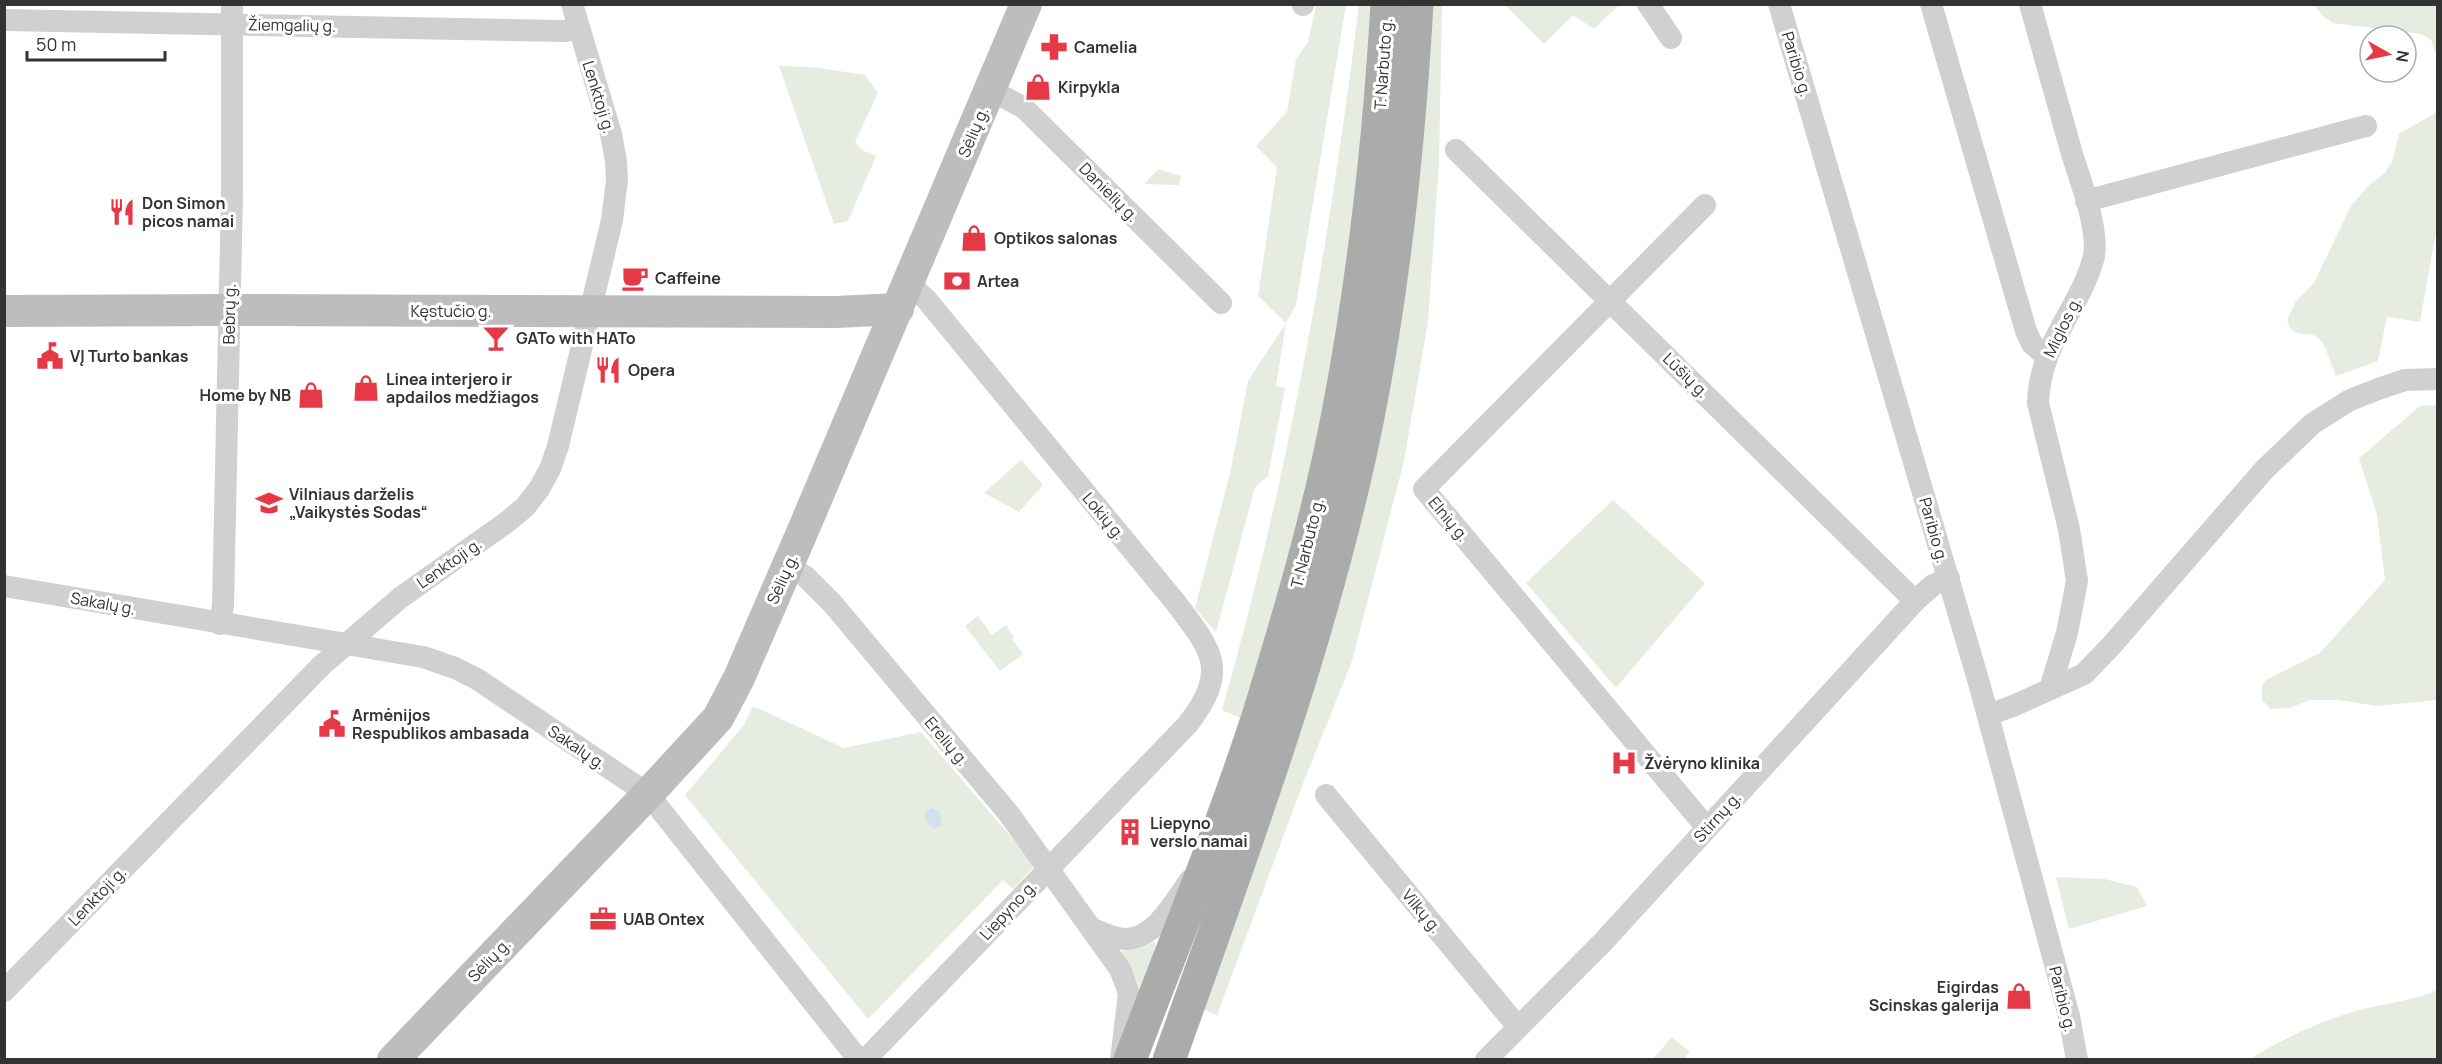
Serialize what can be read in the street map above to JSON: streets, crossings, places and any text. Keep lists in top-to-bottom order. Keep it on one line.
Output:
{"streets":{"main road":["T. Narbuto g.","Sėlių g.","Kęstučio g."],"street":["Žiemgalių g.","Paribio g.","Lenktoji g.","Danielių g.","Bebrų g.","Miglos g.","Lūšių g.","Lokių g.","Elnių g.","Sakalų g.","Erelių g.","Stirnų g.","Liepyno g.","Vilkų g."]},"crossings":[["Žiemgalių g.","Lenktoji g."],["Žiemgalių g.","Bebrų g."],["Paribio g.","Stirnų g."],["Lenktoji g.","Kęstučio g."],["Lenktoji g.","Sakalų g."],["Sėlių g.","Danielių g."],["Sėlių g.","Kęstučio g."],["Sėlių g.","Lokių g."],["Sėlių g.","Sakalų g."],["Sėlių g.","Erelių g."],["Kęstučio g.","Bebrų g."],["Kęstučio g.","Lokių g."],["Bebrų g.","Sakalų g."],["Lūšių g.","Elnių g."],["Lūšių g.","Stirnų g."],["Lokių g.","Liepyno g."],["Elnių g.","Stirnų g."],["Erelių g.","Liepyno g."],["Stirnų g.","Vilkų g."]],"places":{"pharmacy":["Camelia"],"shop":["Kirpykla","Optikos salonas","Linea interjero ir apdailos medžiagos","Home by NB","Eigirdas Scinskas galerija"],"restaurant":["Don Simon picos namai","Opera"],"cafe":["Caffeine"],"bank":["Artea"],"bar":["GATo with HATo"],"public building":["VĮ Turto bankas","Armėnijos Respublikos ambasada"],"school or university":["Vilniaus darželis „Vaikystės Sodas“"],"hospital":["Žvėryno klinika"],"building":["Liepyno verslo namai"],"office":["UAB Ontex"]},"scale_bar":"50 m","north":"right"}
